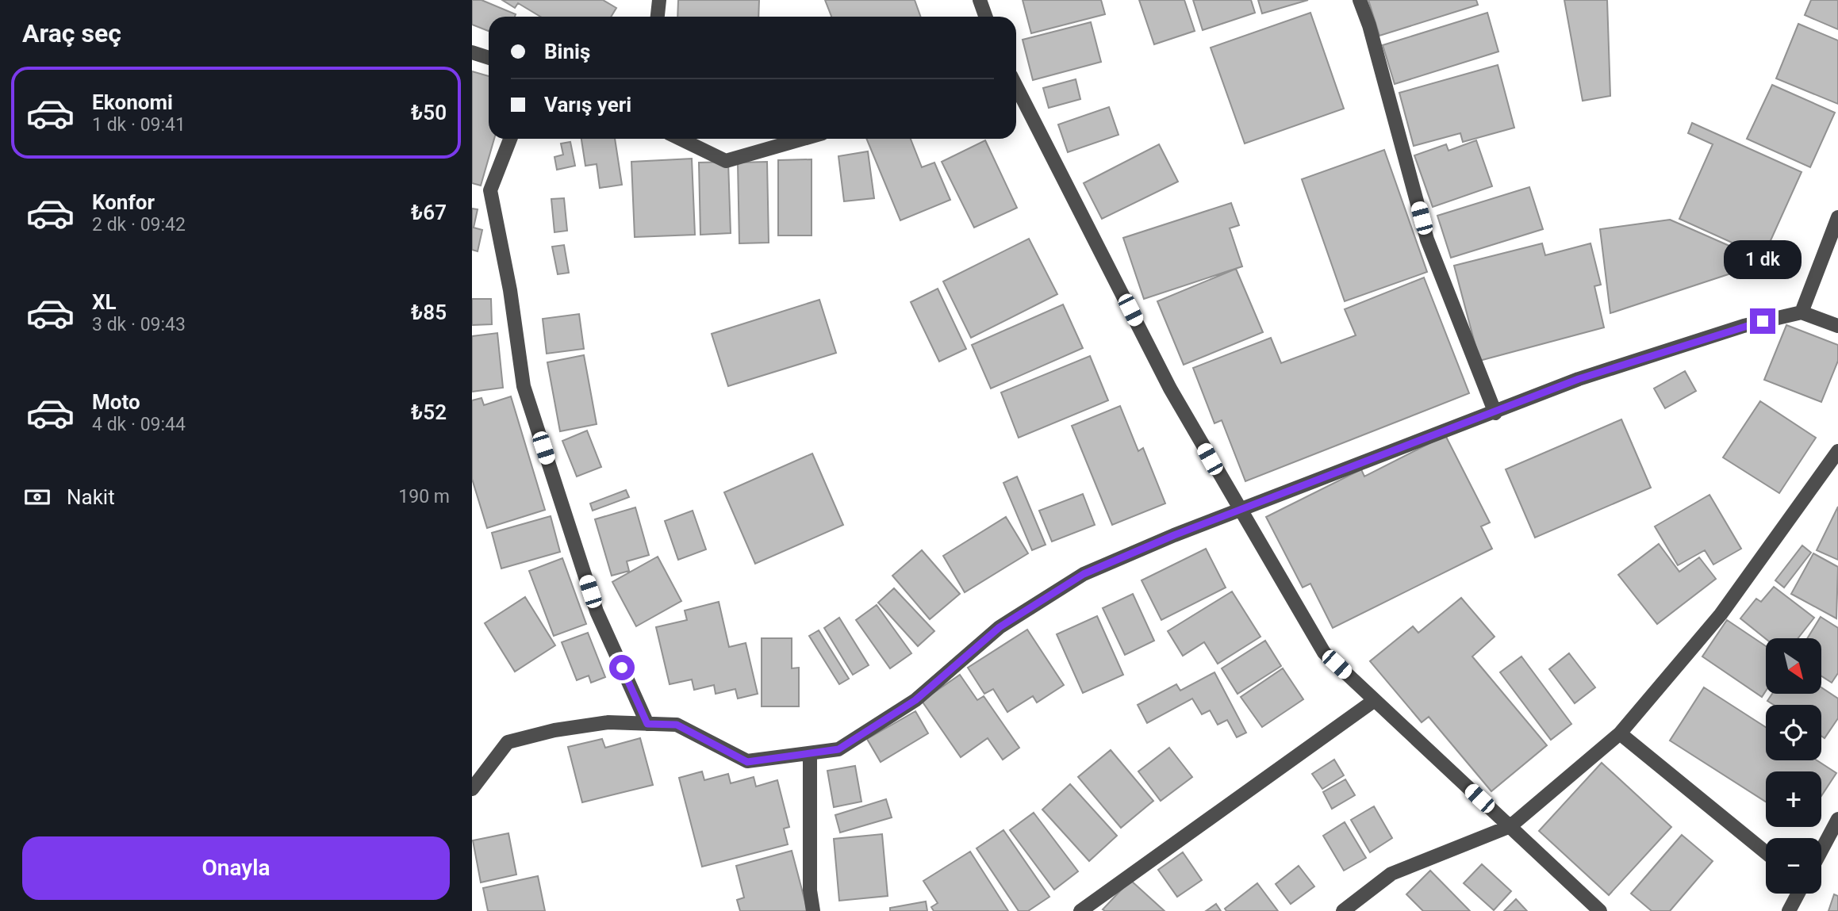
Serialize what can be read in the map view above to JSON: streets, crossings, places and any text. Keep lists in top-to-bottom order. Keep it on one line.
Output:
{"north":"bottom right","page":{"heading":"Araç seç","banner":["Biniş","Varış yeri"],"list":[{"name":"Ekonomi","note":"1 dk · 09:41","value":"₺50"},{"name":"Konfor","note":"2 dk · 09:42","value":"₺67"},{"name":"XL","note":"3 dk · 09:43","value":"₺85"},{"name":"Moto","note":"4 dk · 09:44","value":"₺52"}],"bubble":"1 dk","pay":["Nakit","190 m"],"map_buttons":["+","−"],"buttons":"Onayla"}}
